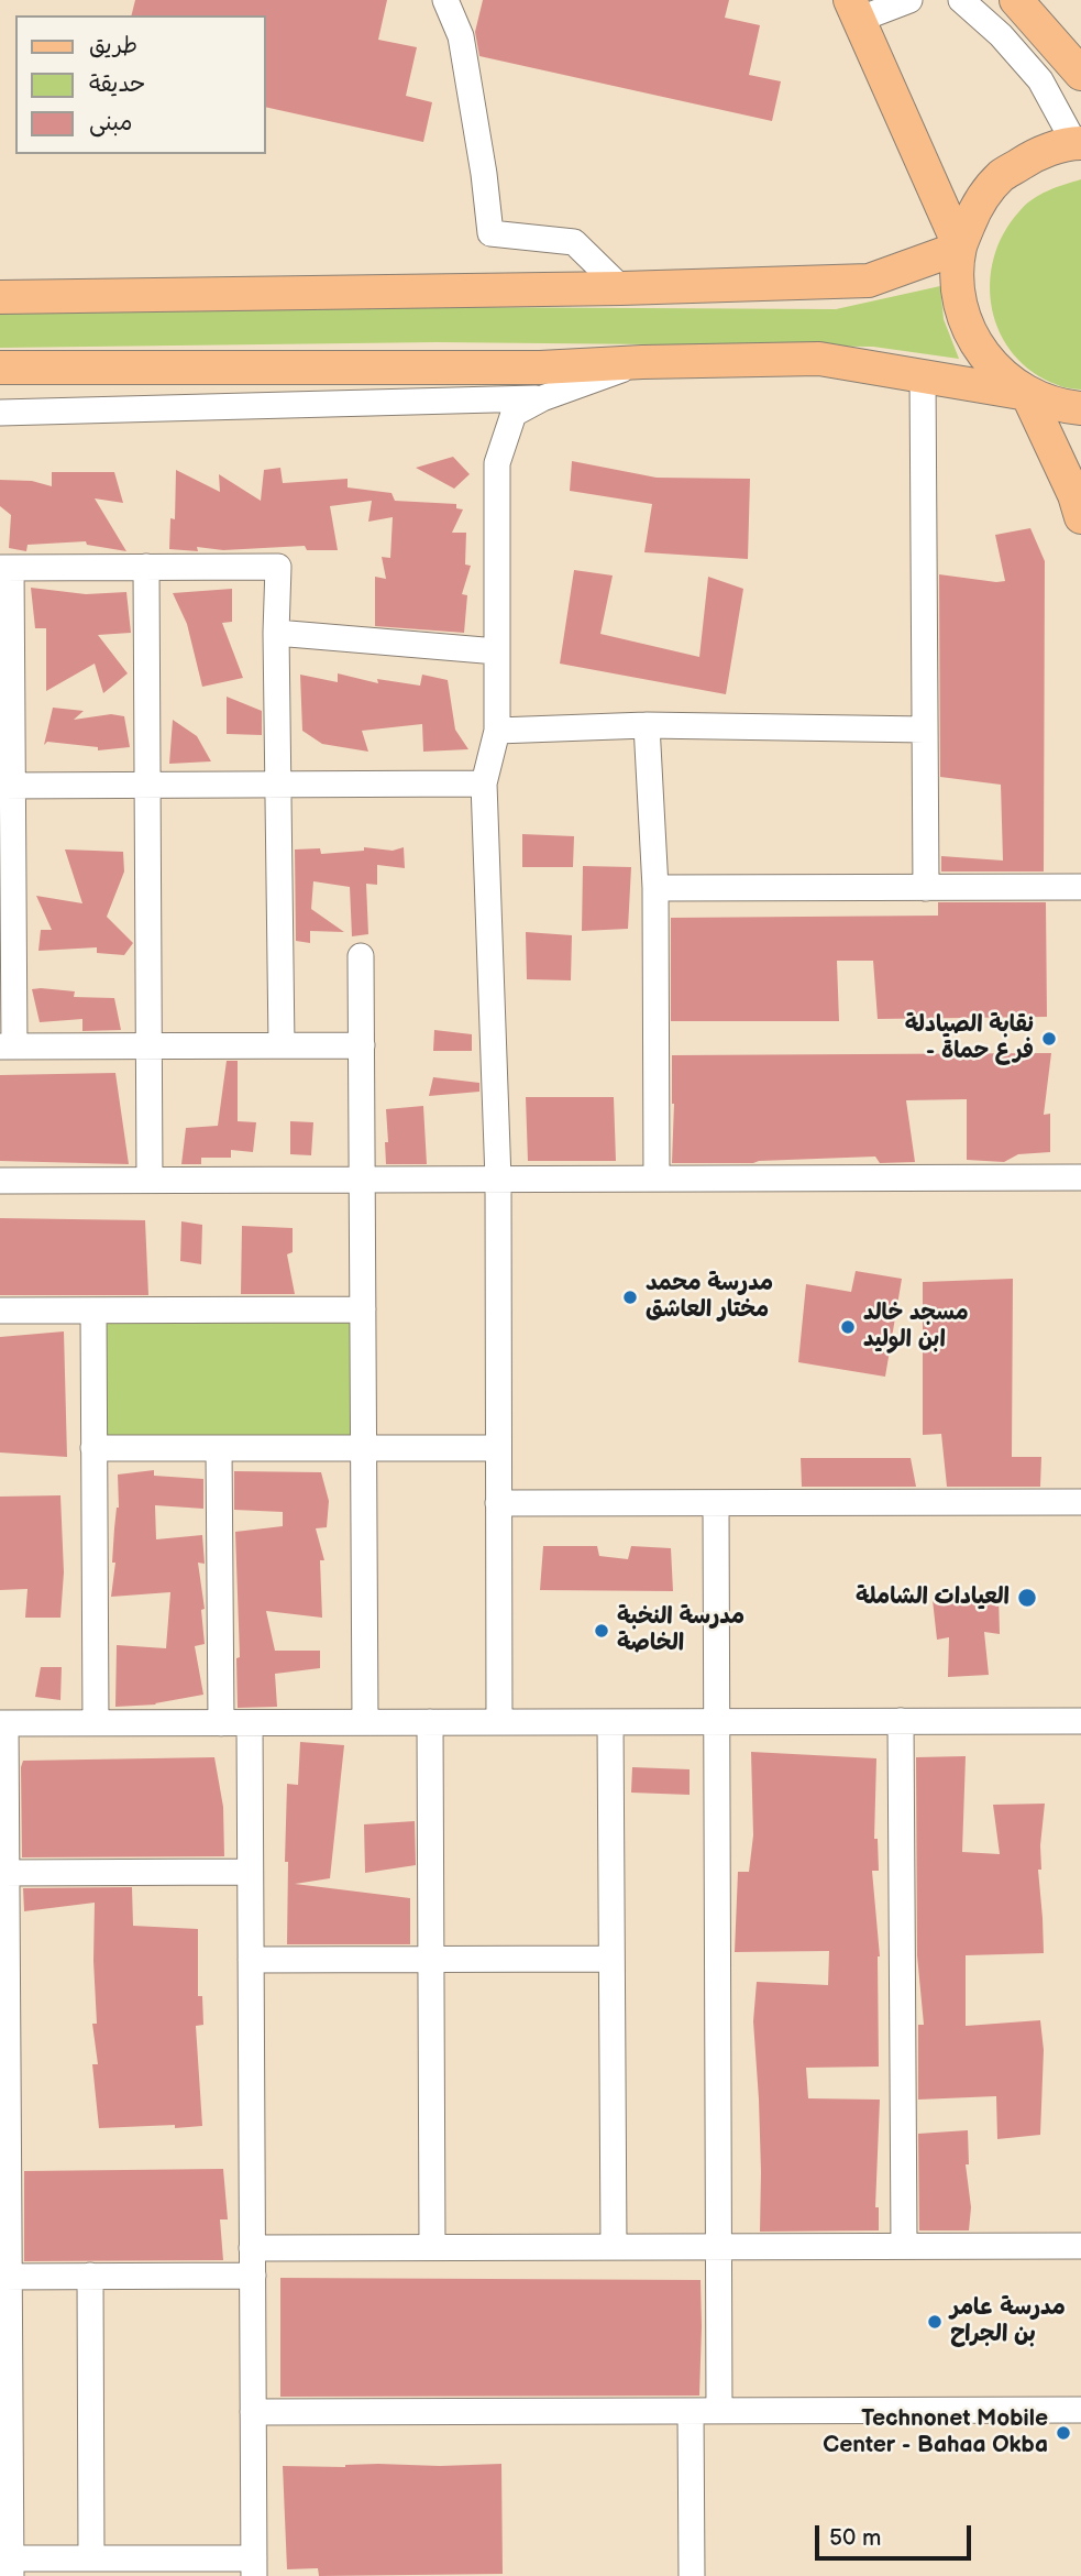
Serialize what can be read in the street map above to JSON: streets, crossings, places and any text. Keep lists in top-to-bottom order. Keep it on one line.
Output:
{"places":["نقابة الصيادلة - فرع حماة","مدرسة محمد مختار العاشق","مسجد خالد ابن الوليد","العيادات الشاملة","مدرسة النخبة الخاصة","مدرسة عامر بن الجراح","Technonet Mobile Center - Bahaa Okba"],"legend":["طريق","حديقة","مبنى"],"scale_bar":"50 m"}
